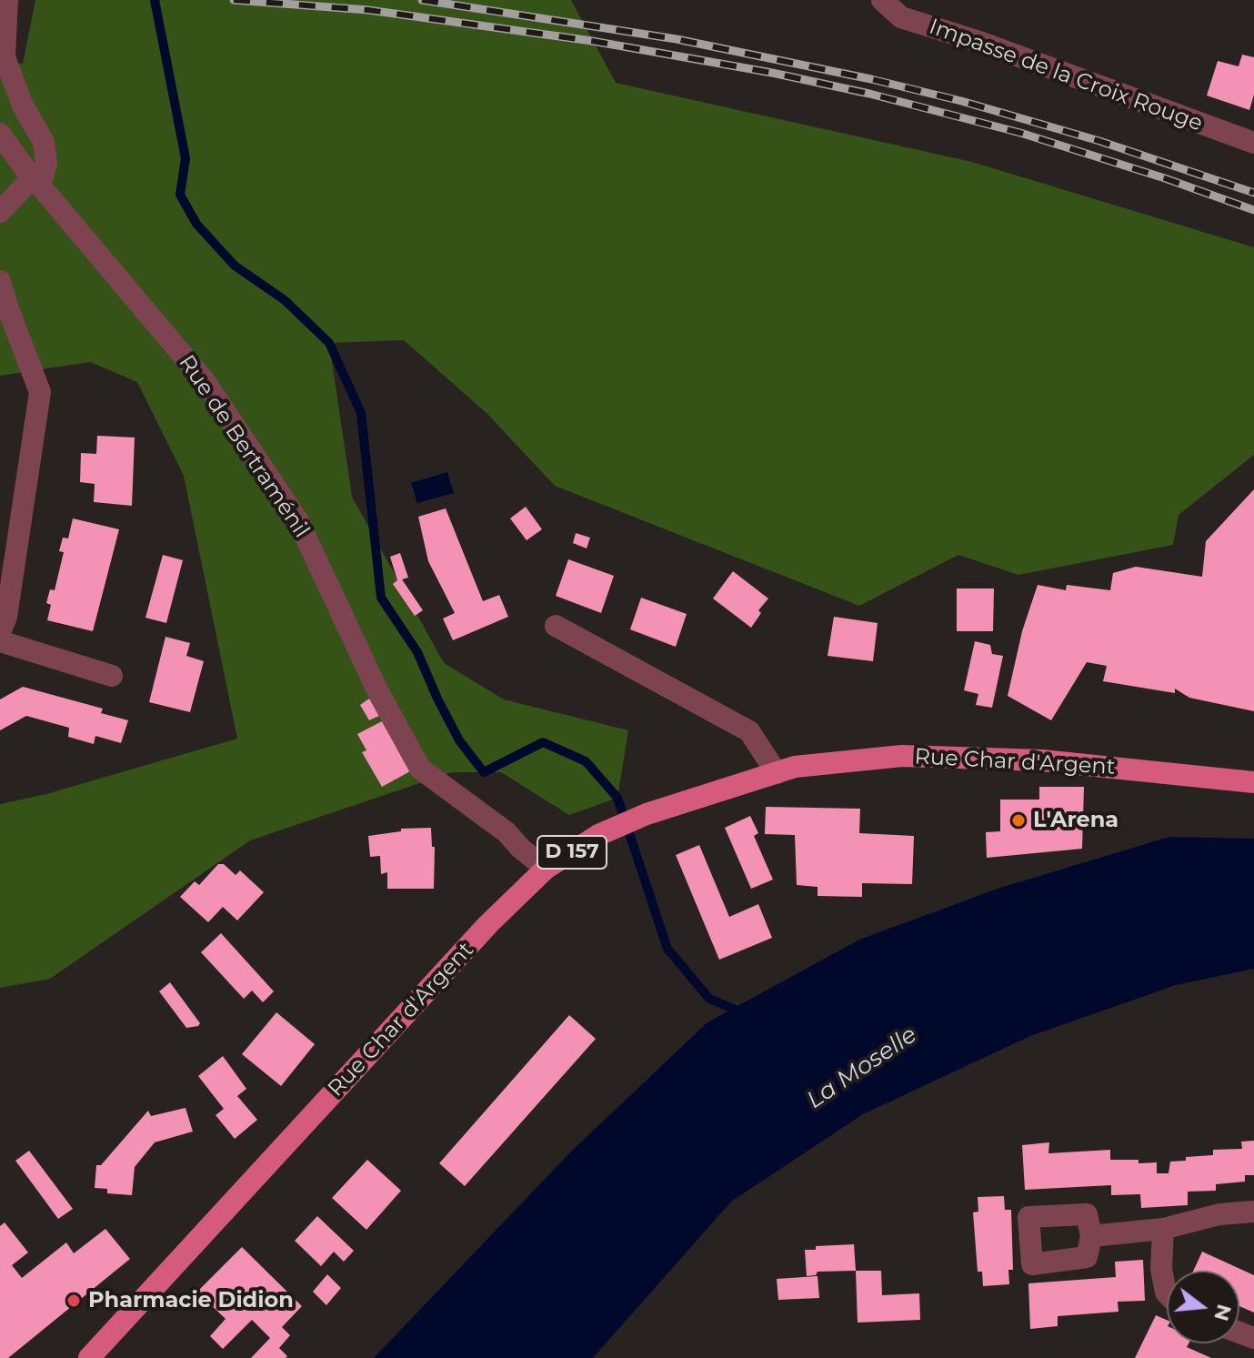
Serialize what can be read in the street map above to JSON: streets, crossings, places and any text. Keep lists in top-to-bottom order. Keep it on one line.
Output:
{"streets":{"main road":["Rue Char d'Argent","D 157"],"street":["Impasse de la Croix Rouge","Rue de Bertraménil"]},"crossings":[["Rue de Bertraménil","Rue Char d'Argent"]],"water":["La Moselle"],"places":["L'Arena","Pharmacie Didion"],"north":"right"}
